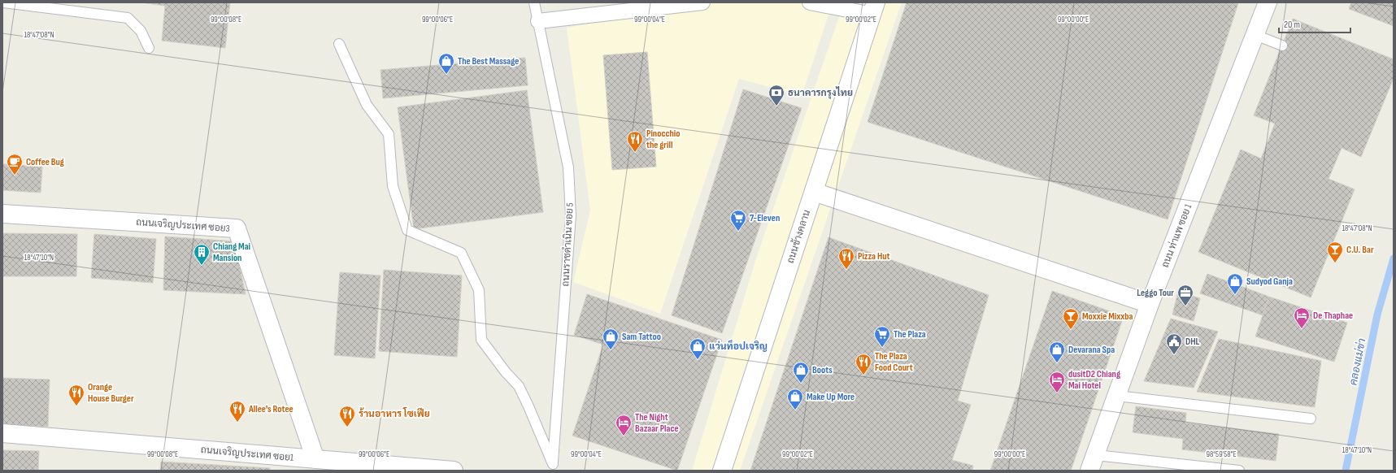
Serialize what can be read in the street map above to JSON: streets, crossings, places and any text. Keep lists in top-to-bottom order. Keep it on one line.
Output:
{"streets":{"street":["ถนนเจริญประเทศ ซอย3","ถนน ท่าแพ ซอย 1","ถนนช้างคลาน","ถนนเจริญประเทศ ซอย1"],"lane":["ถนนราชดำเนิน ซอย 5"]},"crossings":[["ถนนเจริญประเทศ ซอย3","ถนนเจริญประเทศ ซอย1"]],"water":["คลองแม่ข่า"],"places":{"shop":["The Best Massage","Sudyod Ganja","Sam Tattoo","แว่นท็อปเจริญ","Devarana Spa","Boots","Make Up More"],"bank":["ธนาคารกรุงไทย"],"restaurant":["Pinocchio the grill","Pizza Hut","The Plaza Food Court","Orange House Burger","Allee's Rotee","ร้านอาหาร โซเฟีย"],"cafe":["Coffee Bug"],"supermarket":["7-Eleven","The Plaza"],"bar":["C.U. Bar","Moxxie Mixxba"],"building":["Chiang Mai Mansion"],"office":["Leggo Tour"],"hotel":["De Thaphae","dusitD2 Chiang Mai Hotel","The Night Bazaar Place"],"public building":["DHL"]},"scale_bar":"20 m","coordinates":["99°00'08\"E","99°00'06\"E","99°00'04\"E","99°00'02\"E","99°00'00\"E","18°47'08\"N","18°47'10\"N","98°59'58\"E"]}
